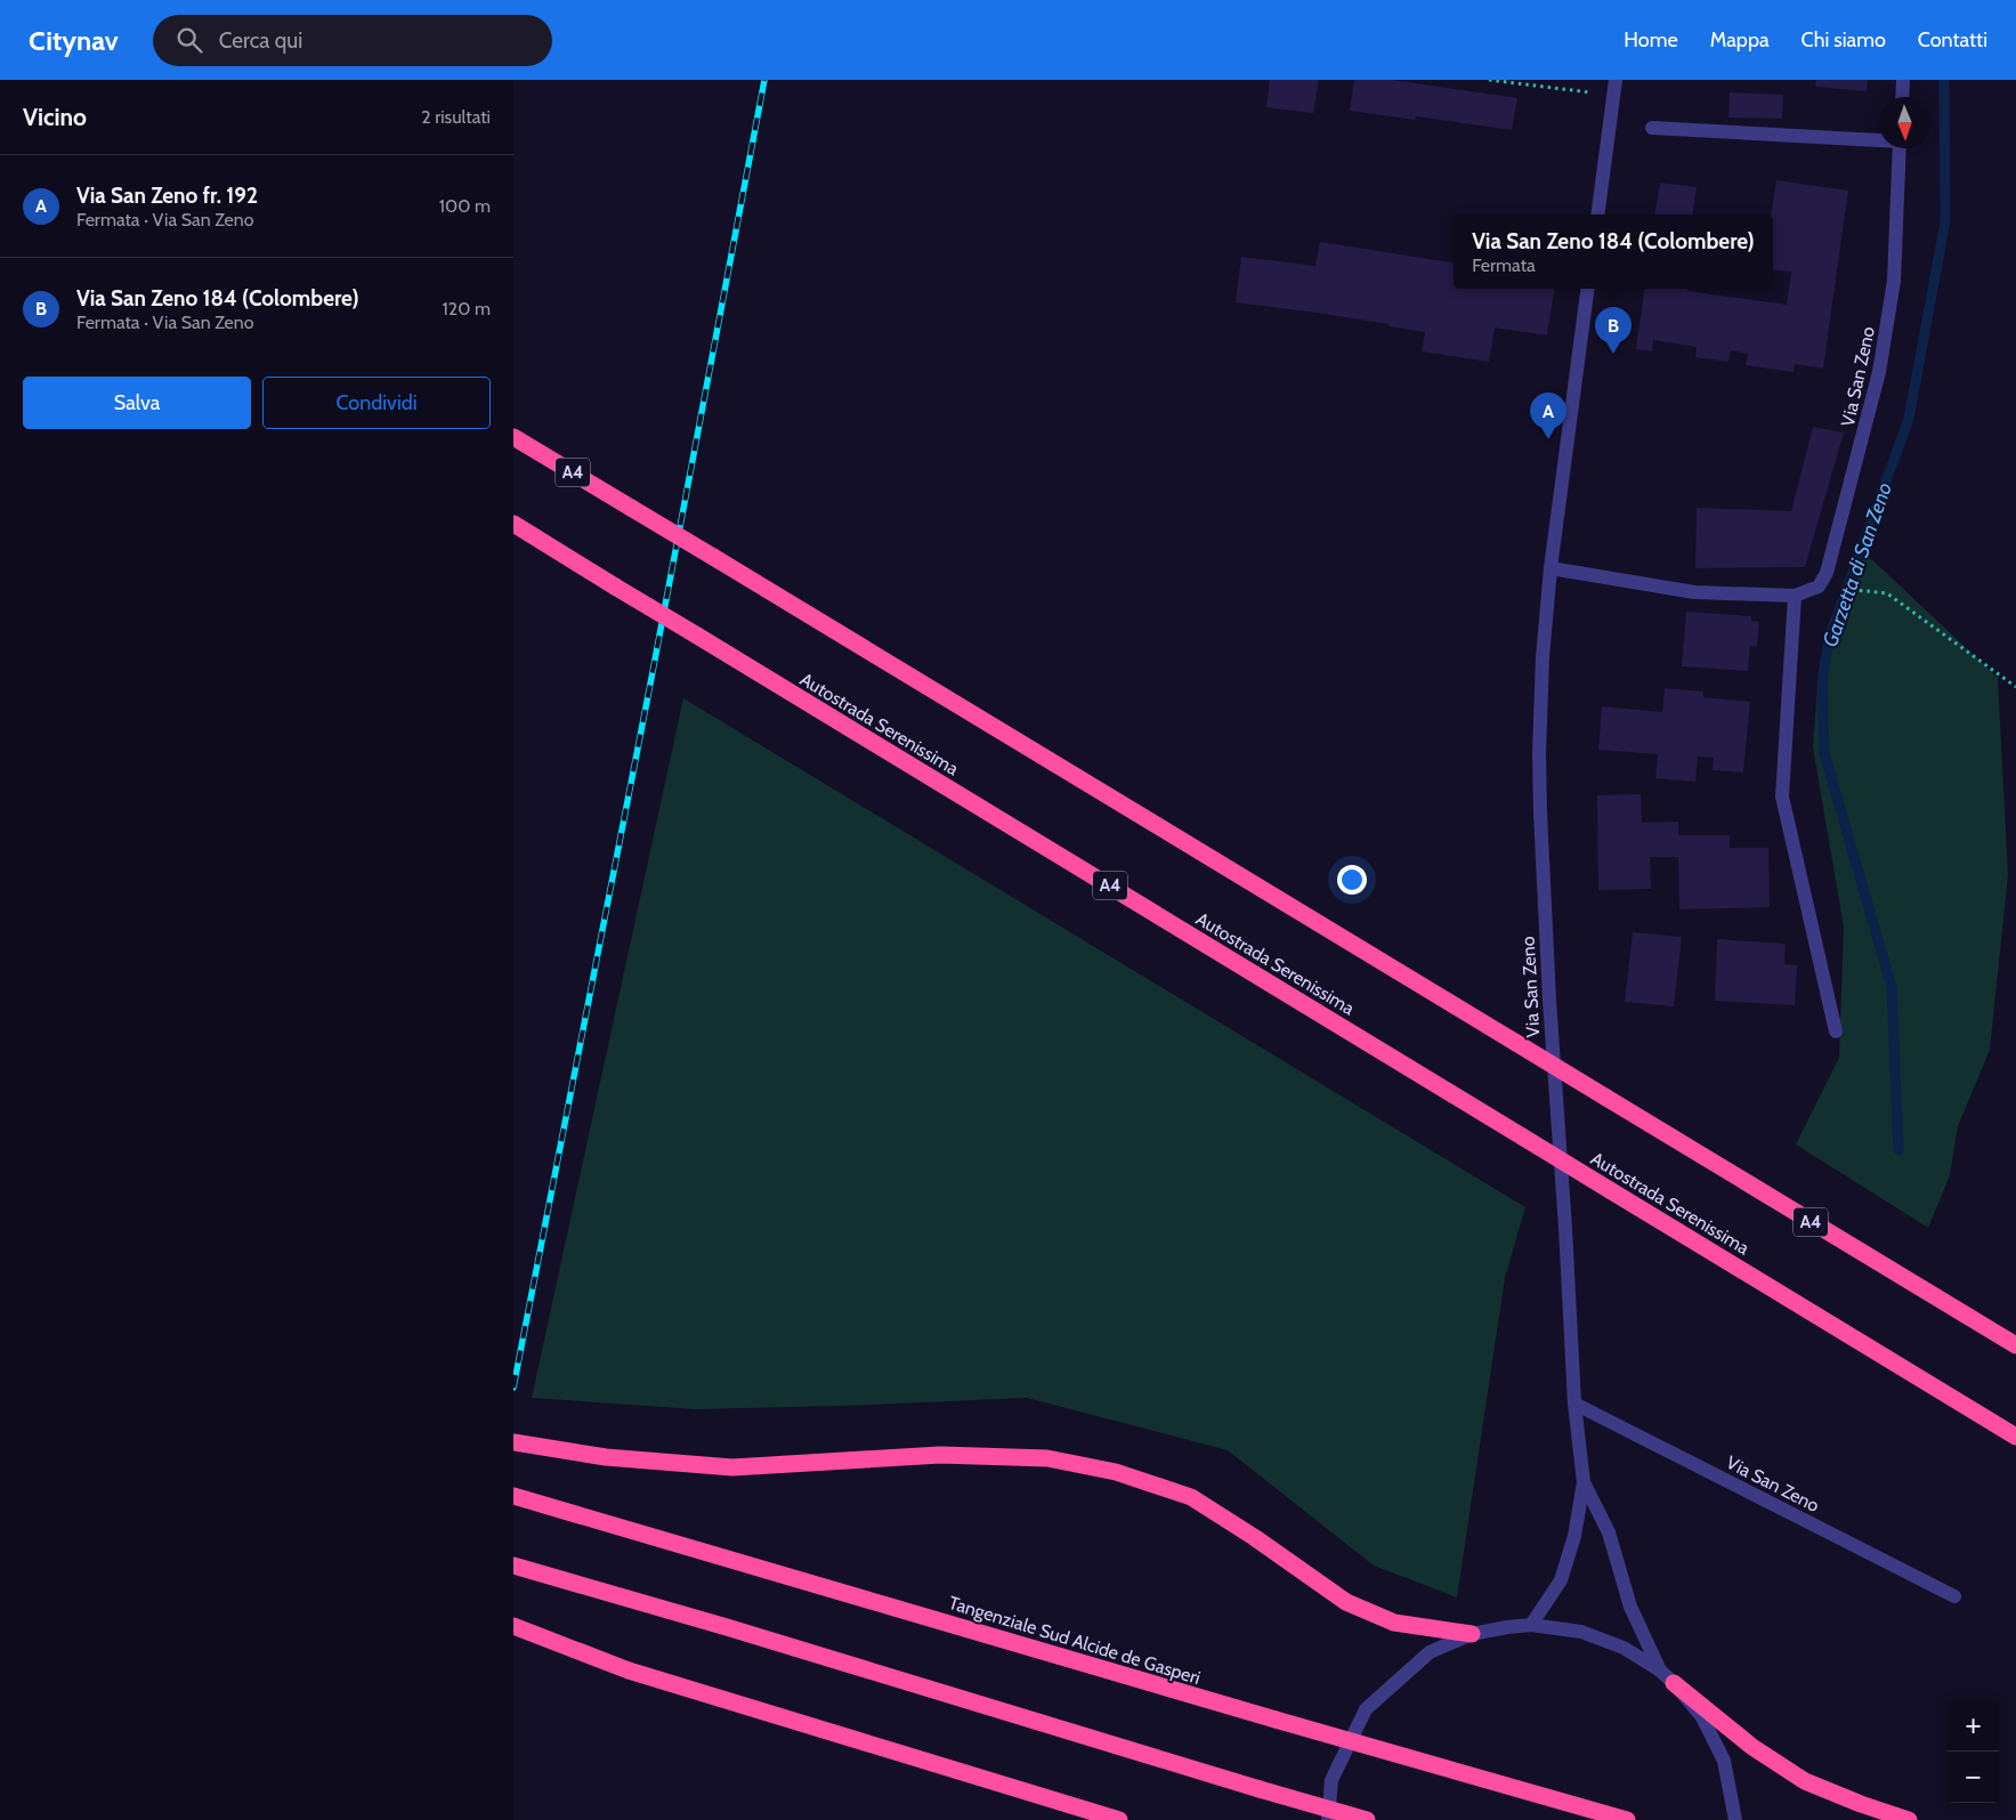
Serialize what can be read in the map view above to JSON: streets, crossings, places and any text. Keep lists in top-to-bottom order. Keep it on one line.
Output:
{"streets":{"highway":["A4","Autostrada Serenissima","Tangenziale Sud Alcide de Gasperi"],"street":["Via San Zeno"]},"water":["Garzetta di San Zeno"],"north":"bottom","page":{"header":"Citynav","search":"Cerca qui","nav":["Home","Mappa","Chi siamo","Contatti"],"heading":["Vicino","2 risultati"],"list":[{"mark":"A","name":"Via San Zeno fr. 192","note":"Fermata · Via San Zeno","value":"100 m"},{"mark":"B","name":"Via San Zeno 184 (Colombere)","note":"Fermata · Via San Zeno","value":"120 m"}],"popup":["Via San Zeno 184 (Colombere)","Fermata"],"pins":["B","A"],"buttons":["Salva","Condividi"],"map_buttons":["+","−"]}}
